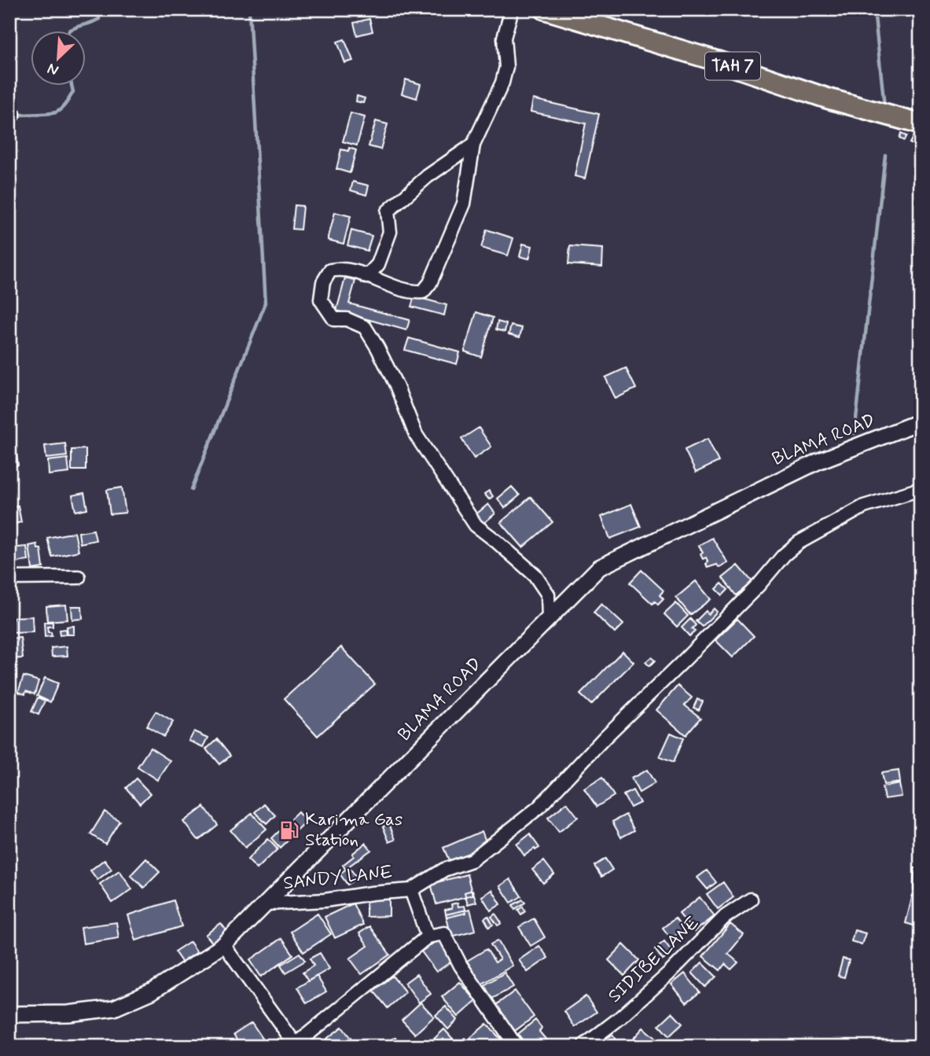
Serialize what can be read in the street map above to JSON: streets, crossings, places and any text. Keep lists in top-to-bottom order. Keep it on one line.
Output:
{"streets":{"highway":["TAH 7"],"street":["BLAMA ROAD","SANDY LANE","SIDIBE LANE"]},"crossings":[["BLAMA ROAD","SANDY LANE"]],"places":{"fuel station":["Karima Gas Station"]},"north":"bottom left"}
